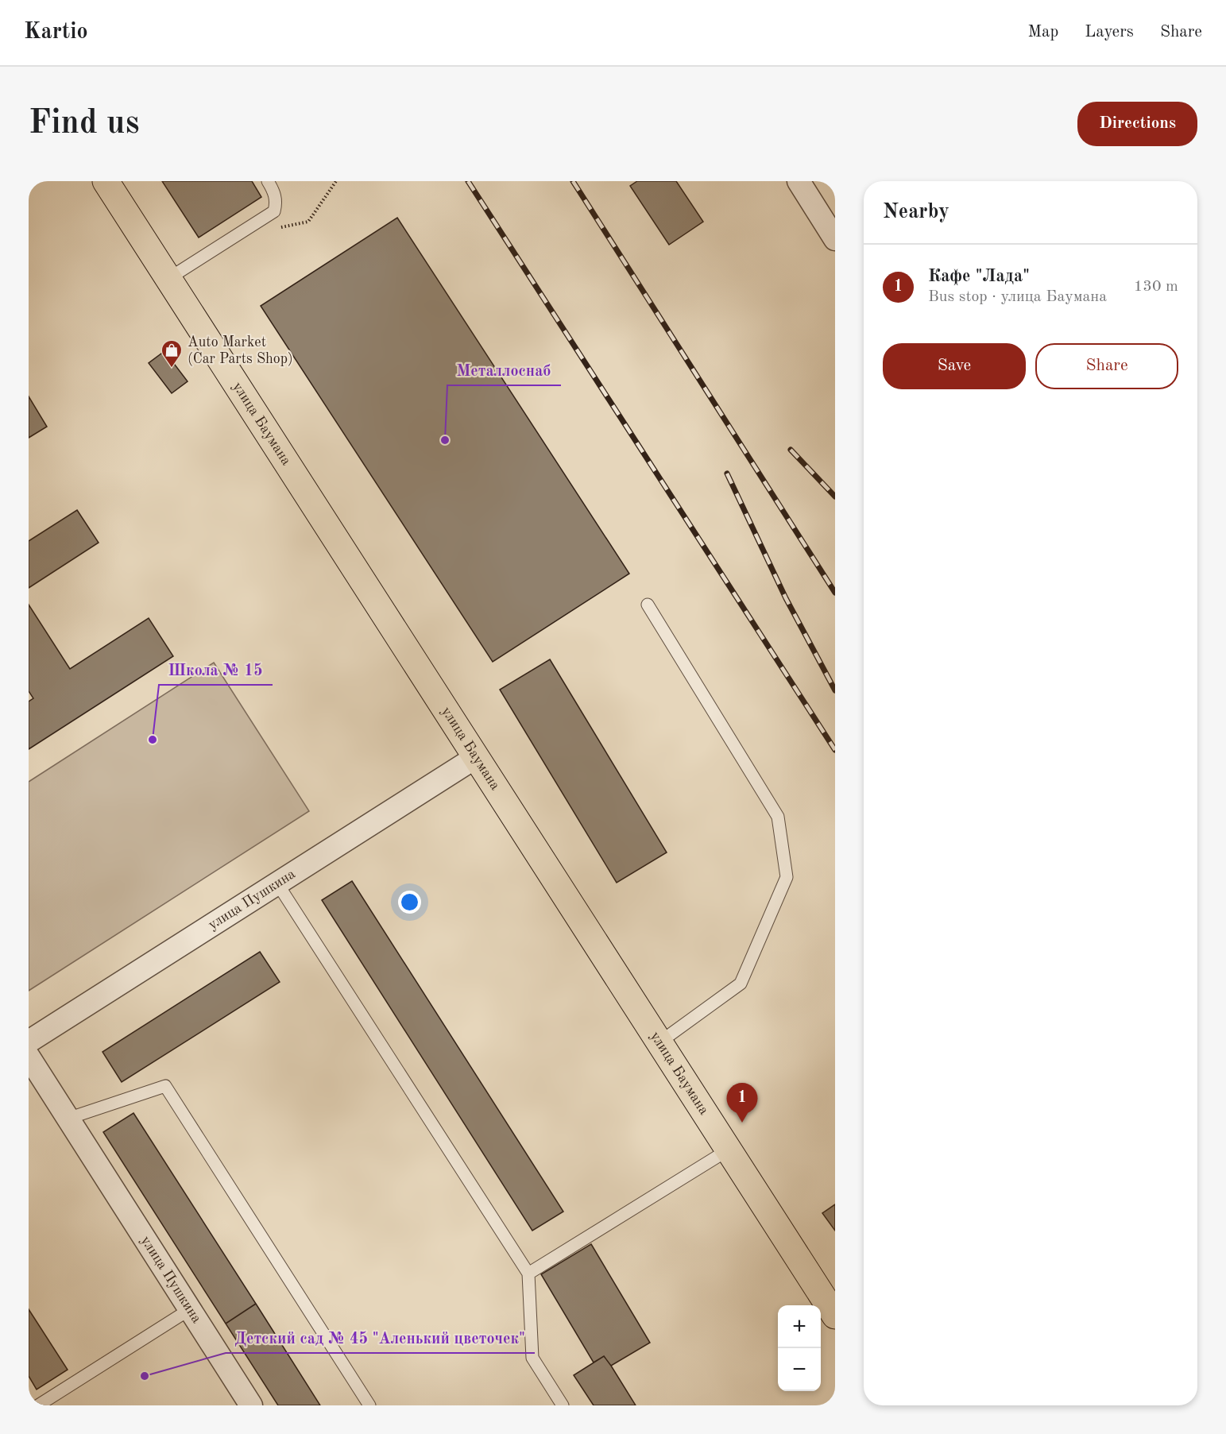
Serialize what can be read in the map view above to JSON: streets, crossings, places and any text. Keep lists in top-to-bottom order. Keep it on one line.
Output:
{"streets":{"main road":["улица Баумана"],"street":["улица Пушкина"]},"crossings":[["улица Баумана","улица Пушкина"]],"places":{"shop":["Auto Market (Car Parts Shop)"],"other":["Металлоснаб","Школа № 15","Детский сад № 45 \"Аленький цветочек\""]},"page":{"header":"Kartio","nav":["Map","Layers","Share"],"buttons":["Directions",["Save","Share"]],"title":"Find us","heading":"Nearby","list":[{"mark":"1","name":"Кафе \"Лада\"","note":"Bus stop · улица Баумана","value":"130 m"}],"pins":"1","map_buttons":["+","−"]}}
